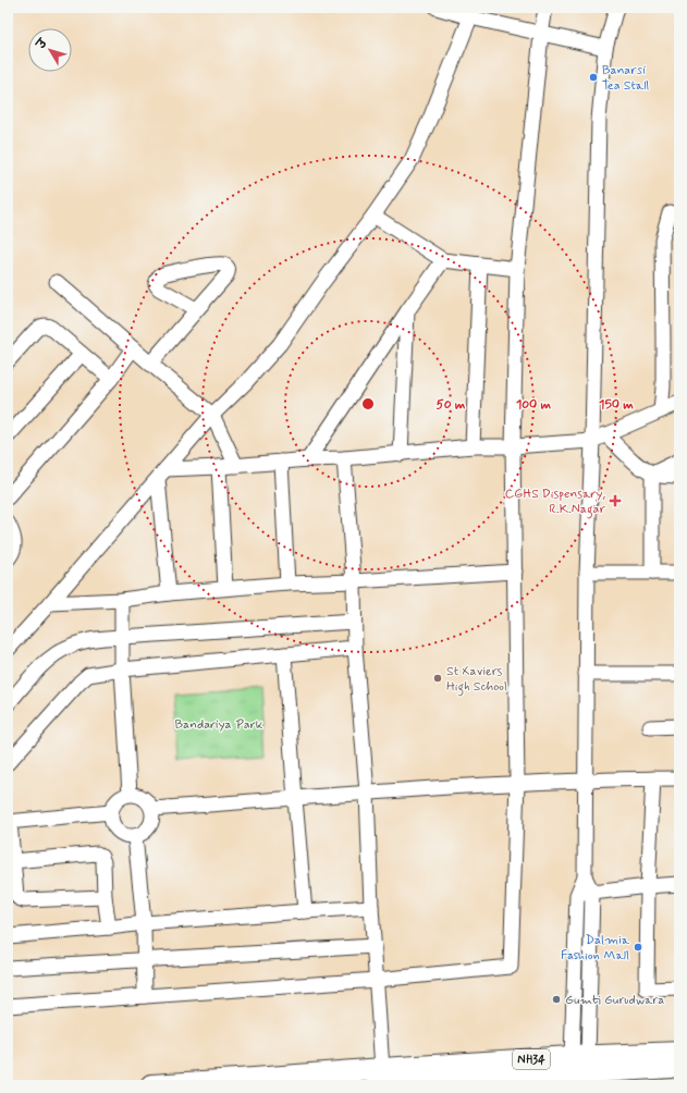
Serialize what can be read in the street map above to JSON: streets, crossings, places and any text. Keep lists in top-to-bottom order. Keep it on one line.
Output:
{"streets":{"highway":["NH34"]},"parks":["Bandariya Park"],"places":{"other":["Banarsi Tea Stall","St Xaviers High School","Dalmia Fashion Mall","Gumti Gurudwara"],"health":["CGHS Dispensary, R.K.Nagar"]},"north":"top left","rings":["50 m","100 m","150 m"]}
